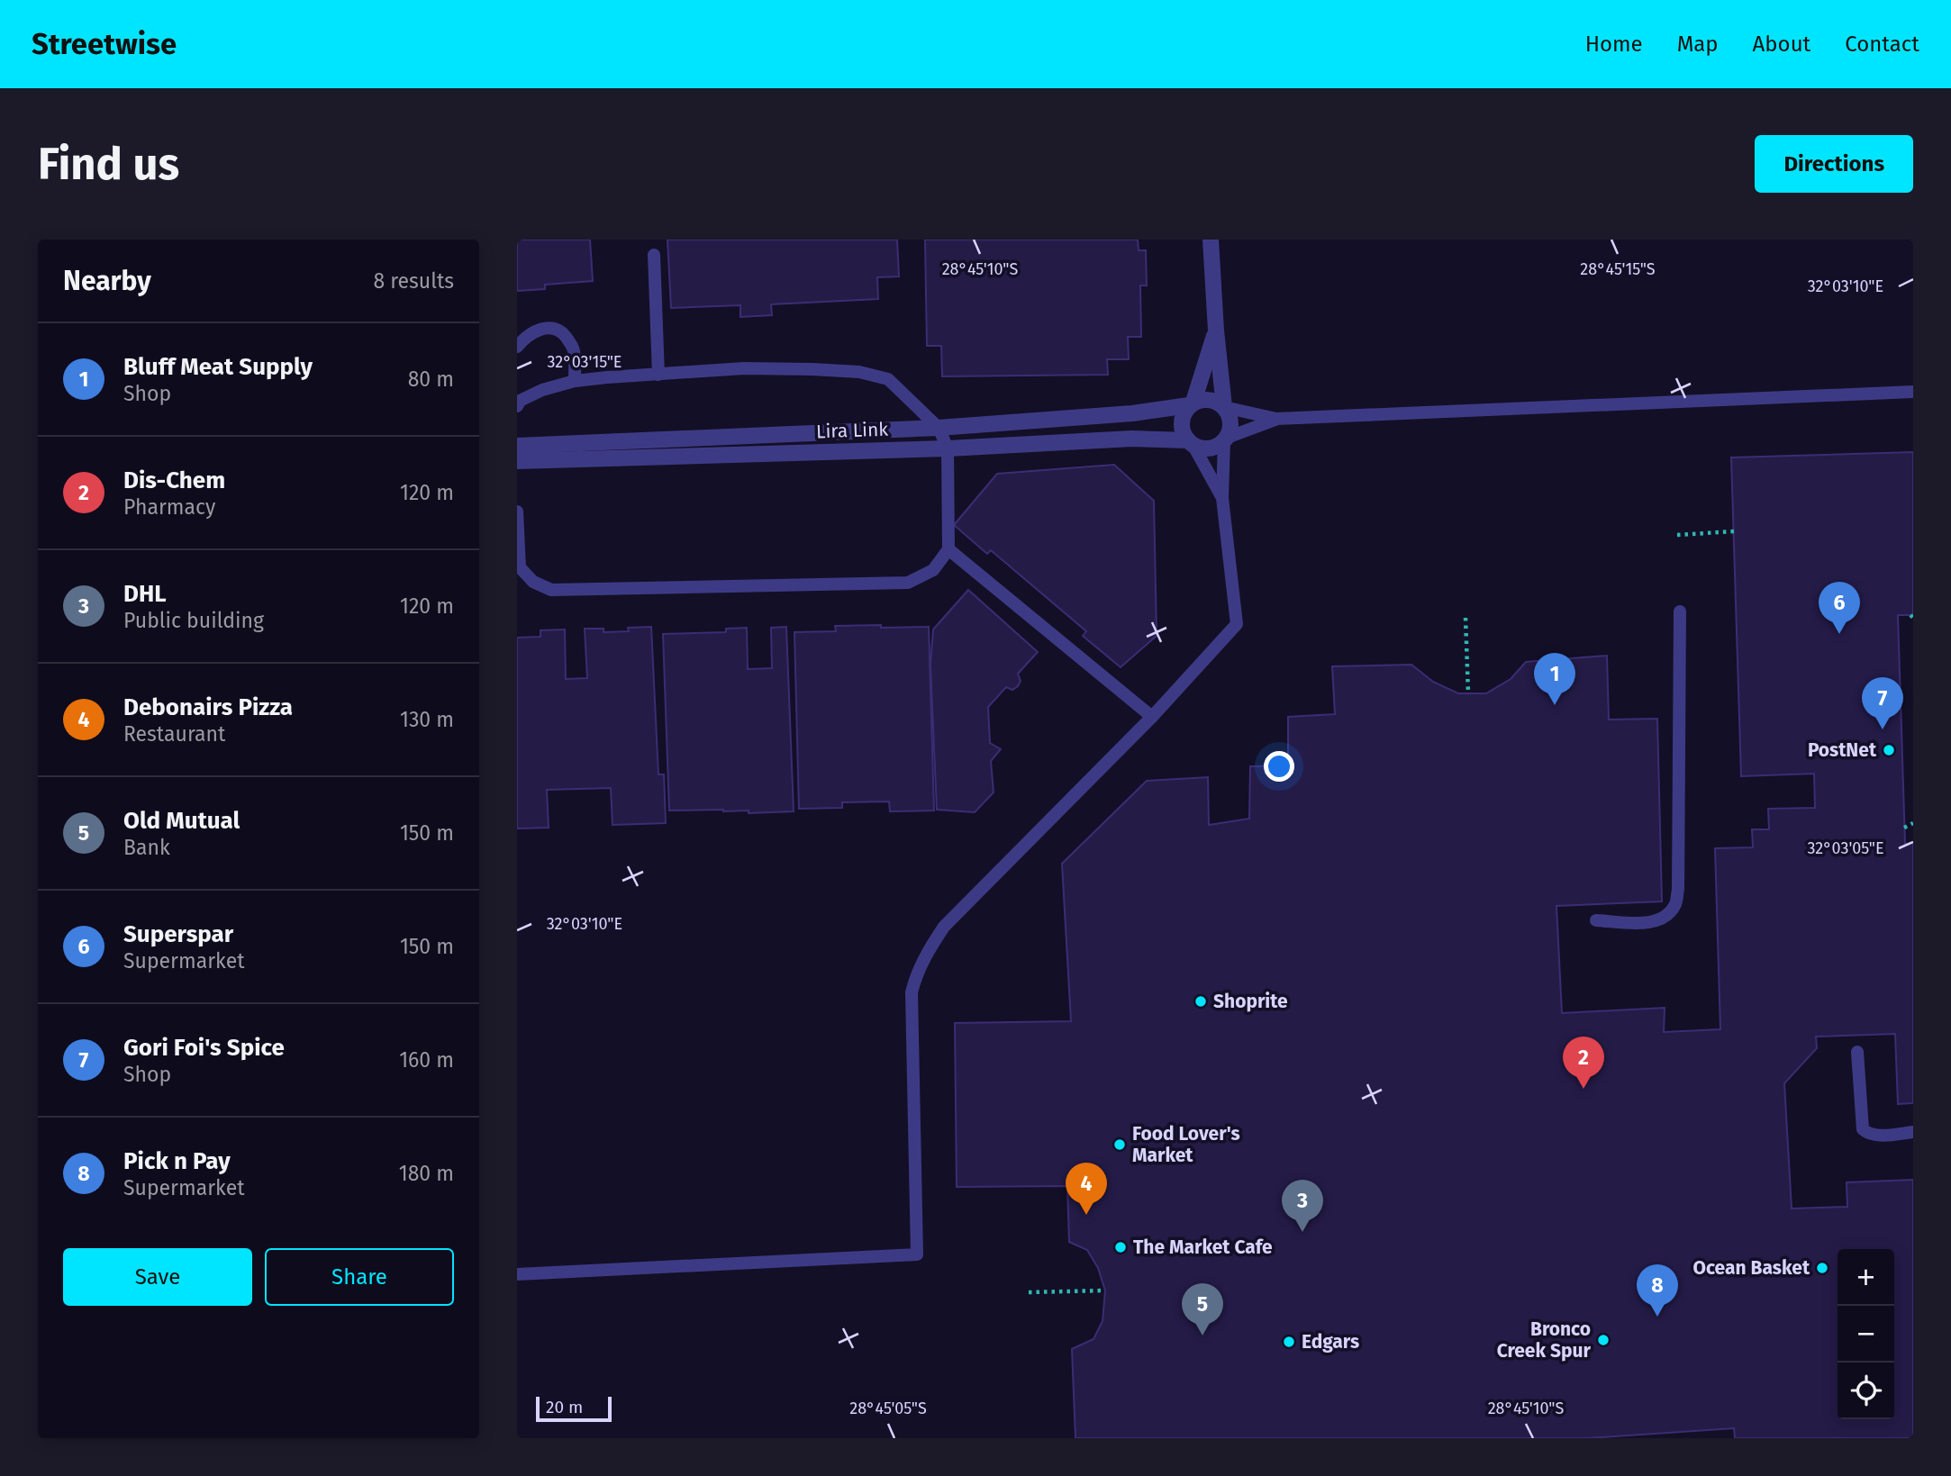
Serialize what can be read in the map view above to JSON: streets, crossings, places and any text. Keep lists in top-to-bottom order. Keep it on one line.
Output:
{"streets":{"street":["Lira Link"]},"places":["PostNet","Shoprite","Food Lover's Market","The Market Cafe","Ocean Basket","Bronco Creek Spur","Edgars"],"scale_bar":"20 m","page":{"header":"Streetwise","nav":["Home","Map","About","Contact"],"buttons":["Directions",["Save","Share"]],"title":"Find us","heading":["Nearby","8 results"],"list":[{"mark":"1","name":"Bluff Meat Supply","note":"Shop","value":"80 m"},{"mark":"2","name":"Dis-Chem","note":"Pharmacy","value":"120 m"},{"mark":"3","name":"DHL","note":"Public building","value":"120 m"},{"mark":"4","name":"Debonairs Pizza","note":"Restaurant","value":"130 m"},{"mark":"5","name":"Old Mutual","note":"Bank","value":"150 m"},{"mark":"6","name":"Superspar","note":"Supermarket","value":"150 m"},{"mark":"7","name":"Gori Foi's Spice","note":"Shop","value":"160 m"},{"mark":"8","name":"Pick n Pay","note":"Supermarket","value":"180 m"}],"pins":["6","1","7","2","4","3","8","5"],"map_buttons":["+","−"],"scale":"20 m"},"coordinates":["28°45'10\"S","28°45'15\"S","32°03'10\"E","32°03'15\"E","32°03'05\"E","28°45'05\"S"]}
